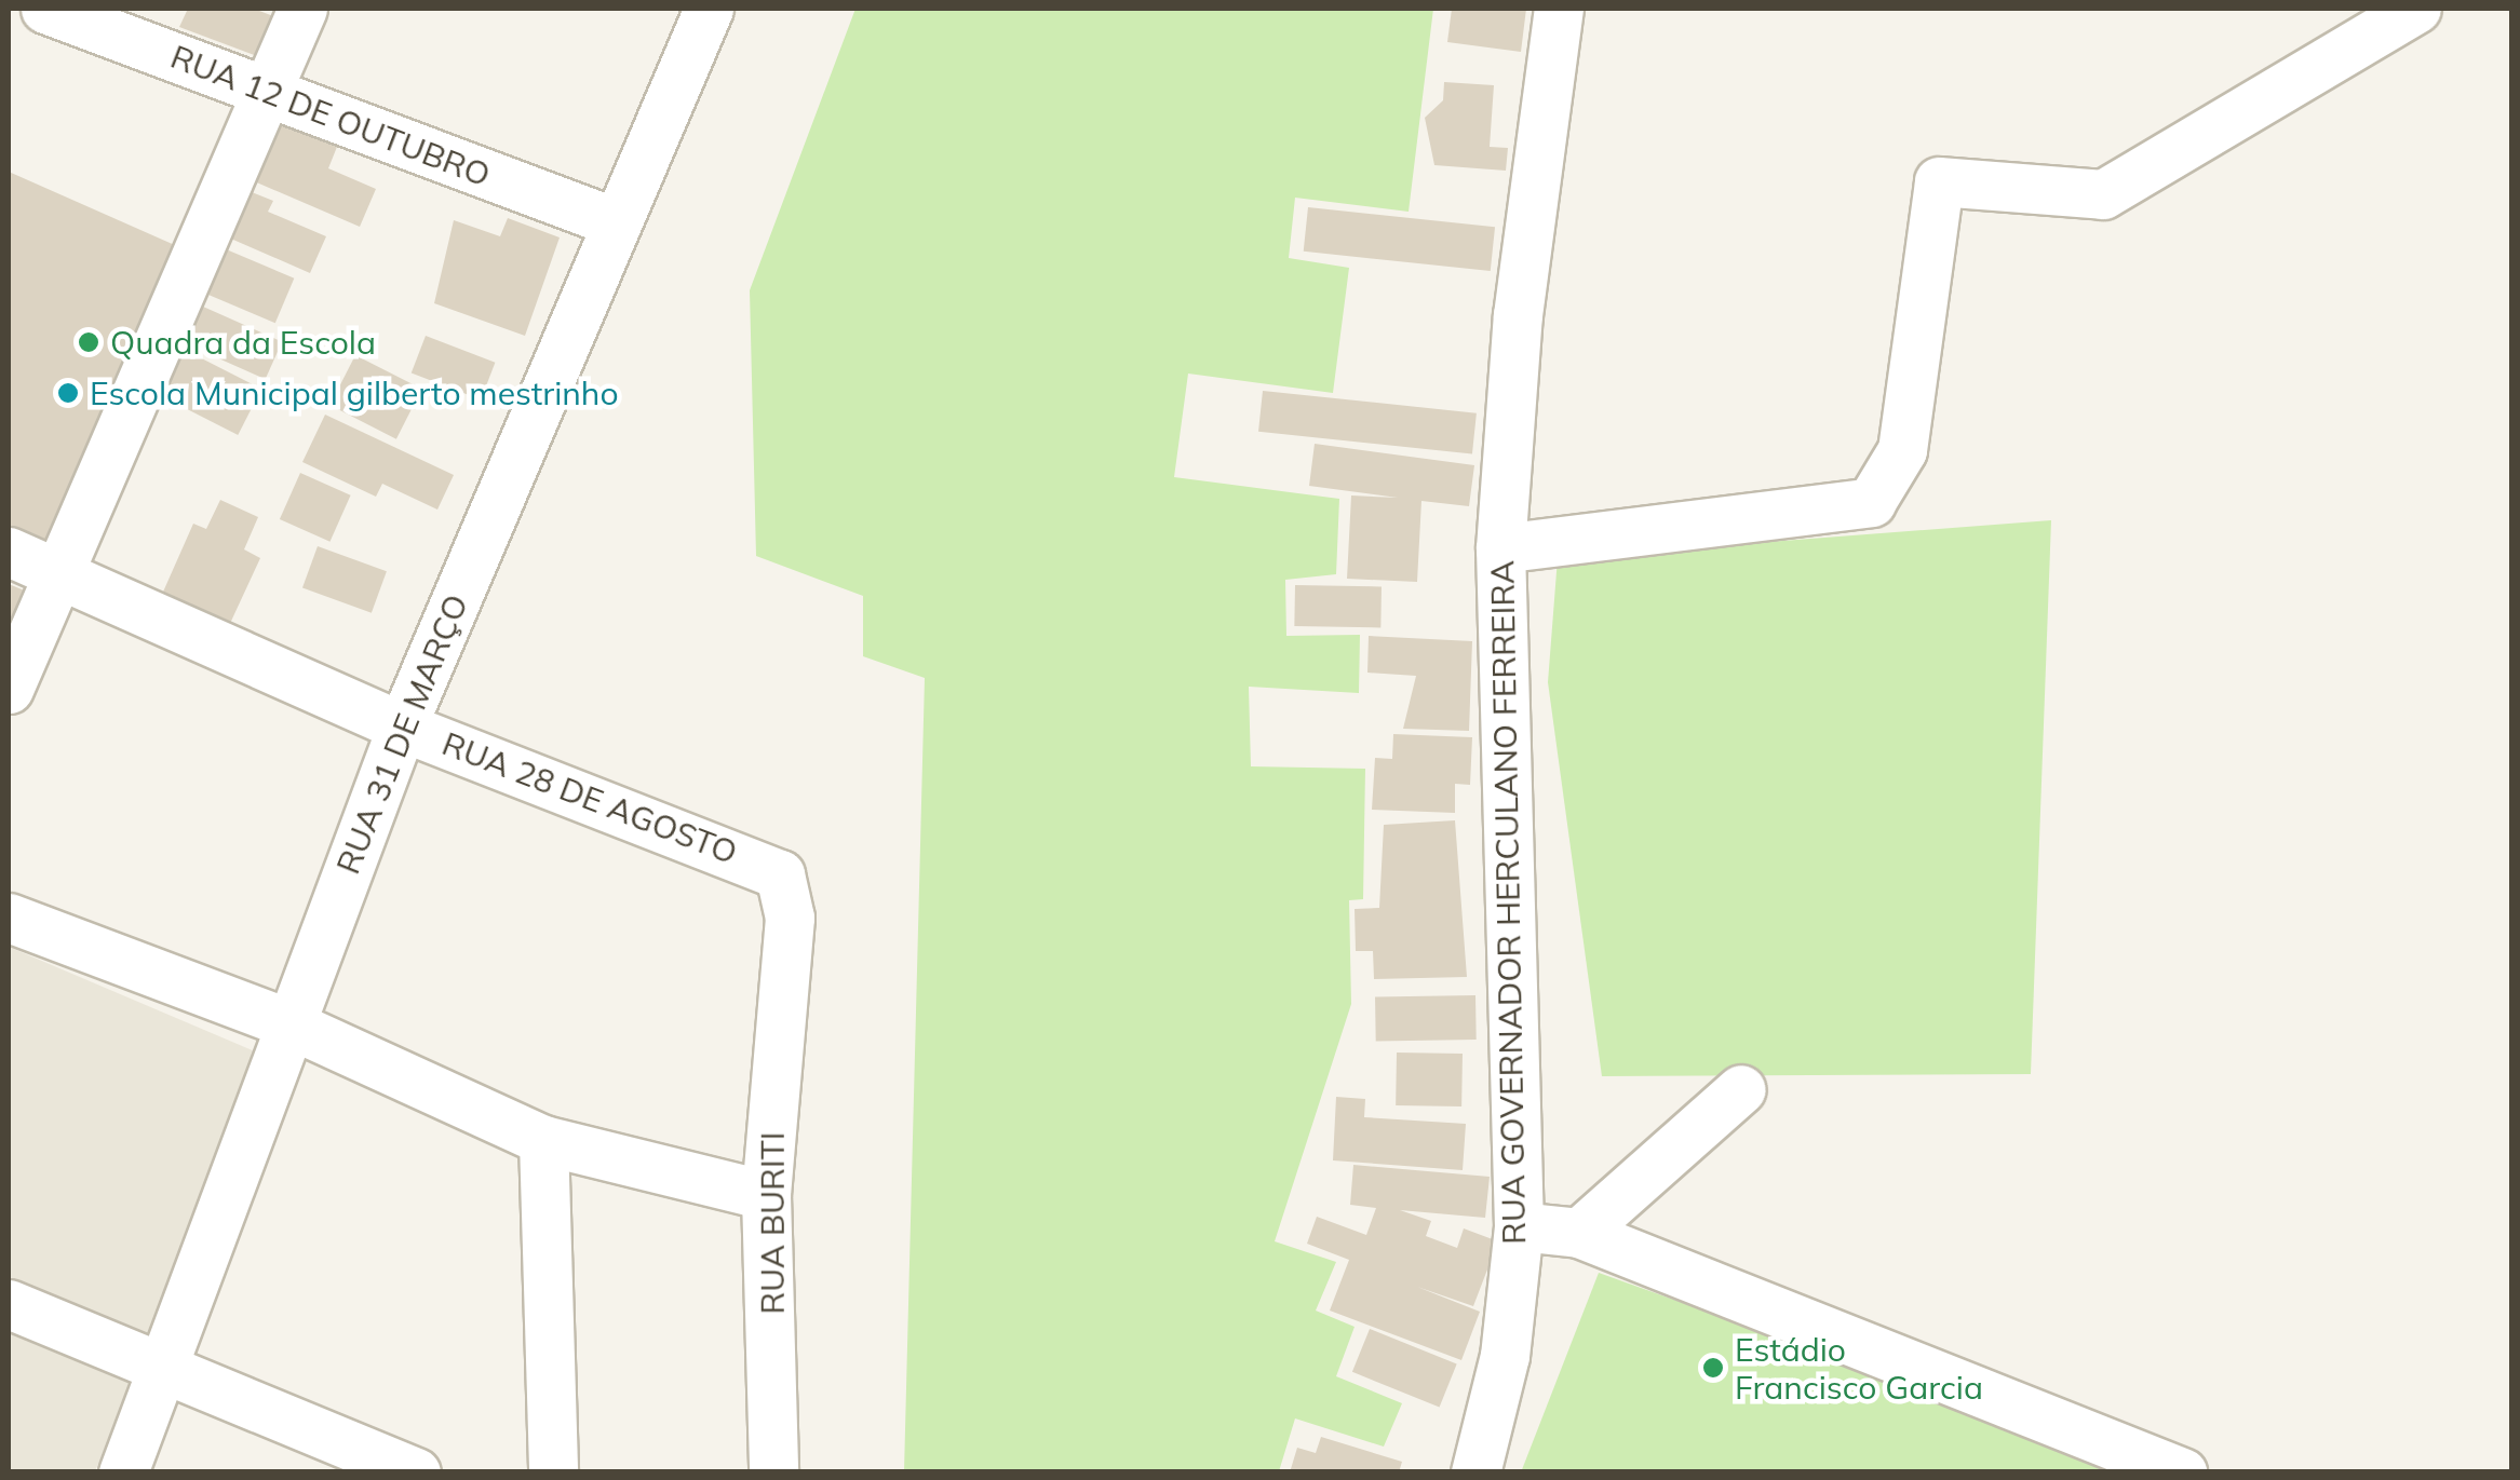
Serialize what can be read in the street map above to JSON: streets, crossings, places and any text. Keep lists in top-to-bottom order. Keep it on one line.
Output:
{"streets":{"street":["RUA 12 DE OUTUBRO","RUA 31 DE MARÇO","RUA 28 DE AGOSTO","RUA GOVERNADOR HERCULANO FERREIRA","RUA BURITI"]},"crossings":[["RUA 12 DE OUTUBRO","RUA 31 DE MARÇO"],["RUA 31 DE MARÇO","RUA 28 DE AGOSTO"],["RUA 28 DE AGOSTO","RUA BURITI"]],"places":["Quadra da Escola","Escola Municipal gilberto mestrinho","Estádio Francisco Garcia"]}
